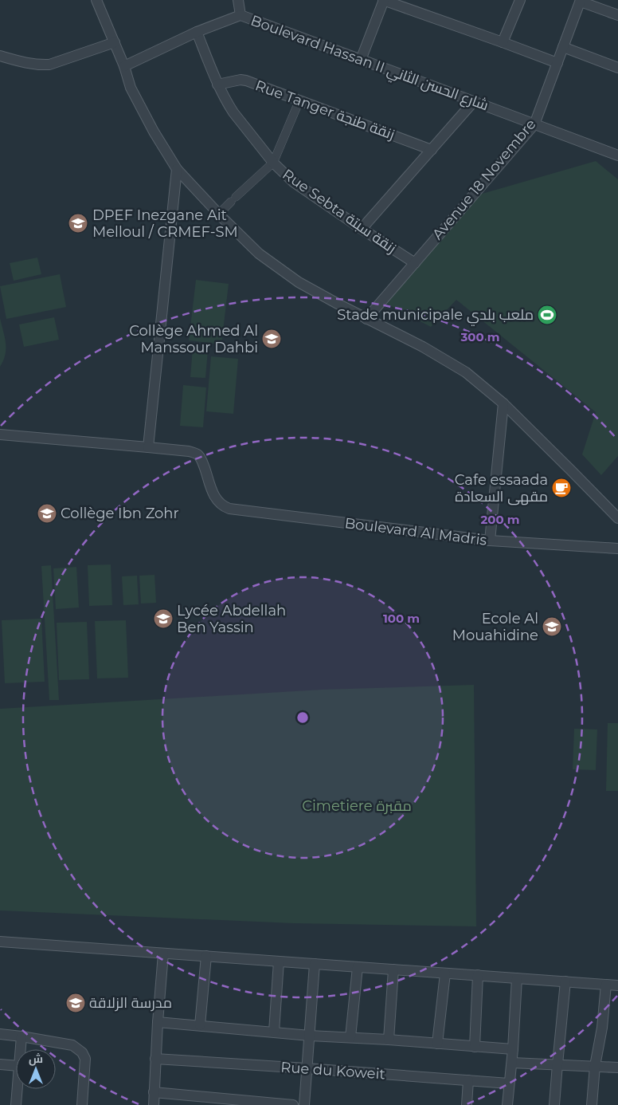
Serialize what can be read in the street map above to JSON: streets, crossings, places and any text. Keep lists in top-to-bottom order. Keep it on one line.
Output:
{"streets":{"street":["Boulevard Hassan II شارع الحسن الثاني","Rue Tanger زنقة طنجة","Avenue 18 Novembre","Rue Sebta زنقة سبتة","Boulevard Al Madris","Rue du Koweit"]},"crossings":[["Boulevard Hassan II شارع الحسن الثاني","Avenue 18 Novembre"],["Boulevard Hassan II شارع الحسن الثاني","Rue Sebta زنقة سبتة"],["Rue Tanger زنقة طنجة","Rue Sebta زنقة سبتة"],["Avenue 18 Novembre","Rue Sebta زنقة سبتة"]],"parks":["Cimetiere مقبرة"],"places":{"school or university":["DPEF Inezgane Ait Melloul / CRMEF-SM","Collège Ahmed Al Manssour Dahbi","Collège Ibn Zohr","Lycée Abdellah Ben Yassin","Ecole Al Mouahidine","مدرسة الزلاقة"],"sports":["Stade municipale ملعب بلدي"],"cafe":["Cafe essaada مقهى السعادة"]},"north":"top","rings":["300 m","200 m","100 m"]}
